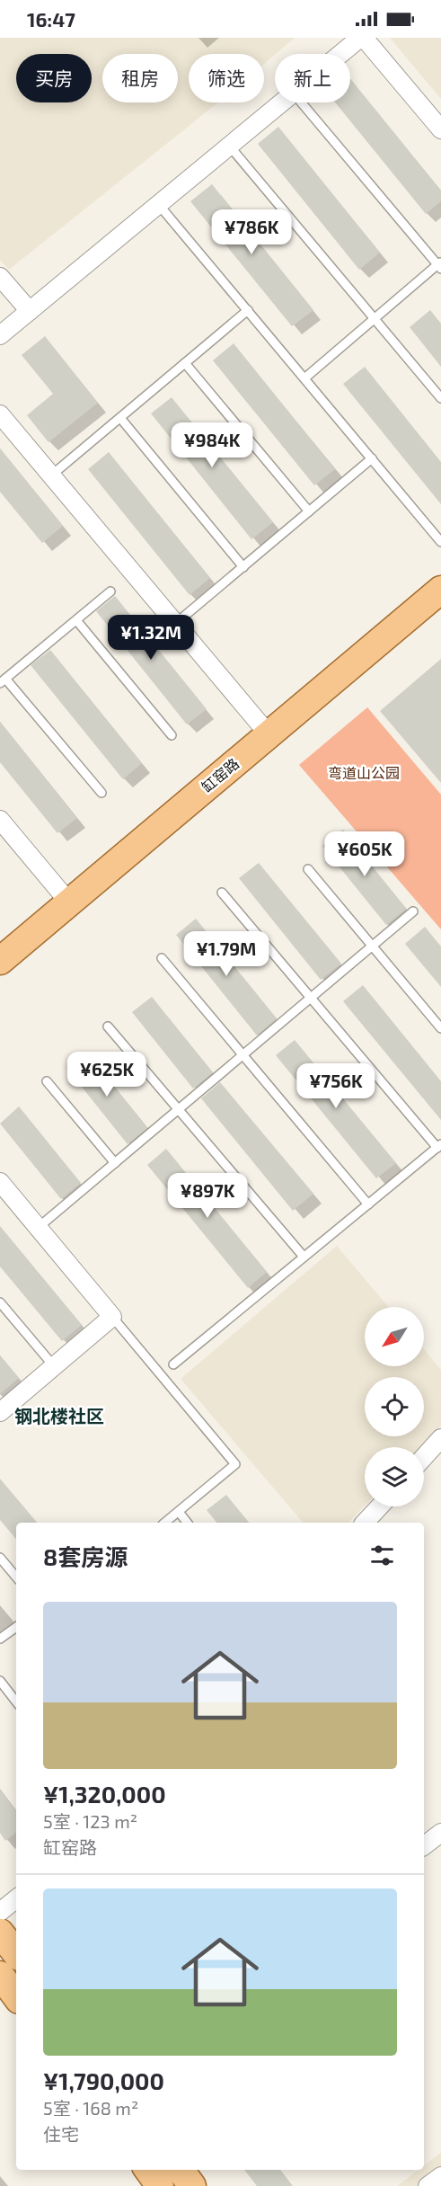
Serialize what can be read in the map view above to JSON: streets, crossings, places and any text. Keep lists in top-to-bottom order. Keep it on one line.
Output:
{"streets":{"main road":["缸窑路"]},"districts":["钢北楼社区"],"parks":["弯道山公园"],"north":"bottom left","page":{"status":"16:47","chip":["买房","租房","筛选","新上"],"price":["¥786K","¥984K","¥1.32M","¥605K","¥1.79M","¥625K","¥756K","¥897K"],"heading":"8套房源","list":[{"name":"¥1,320,000","note":"5室 · 123 m² · 缸窑路"},{"name":"¥1,790,000","note":"5室 · 168 m² · 住宅"}]}}
